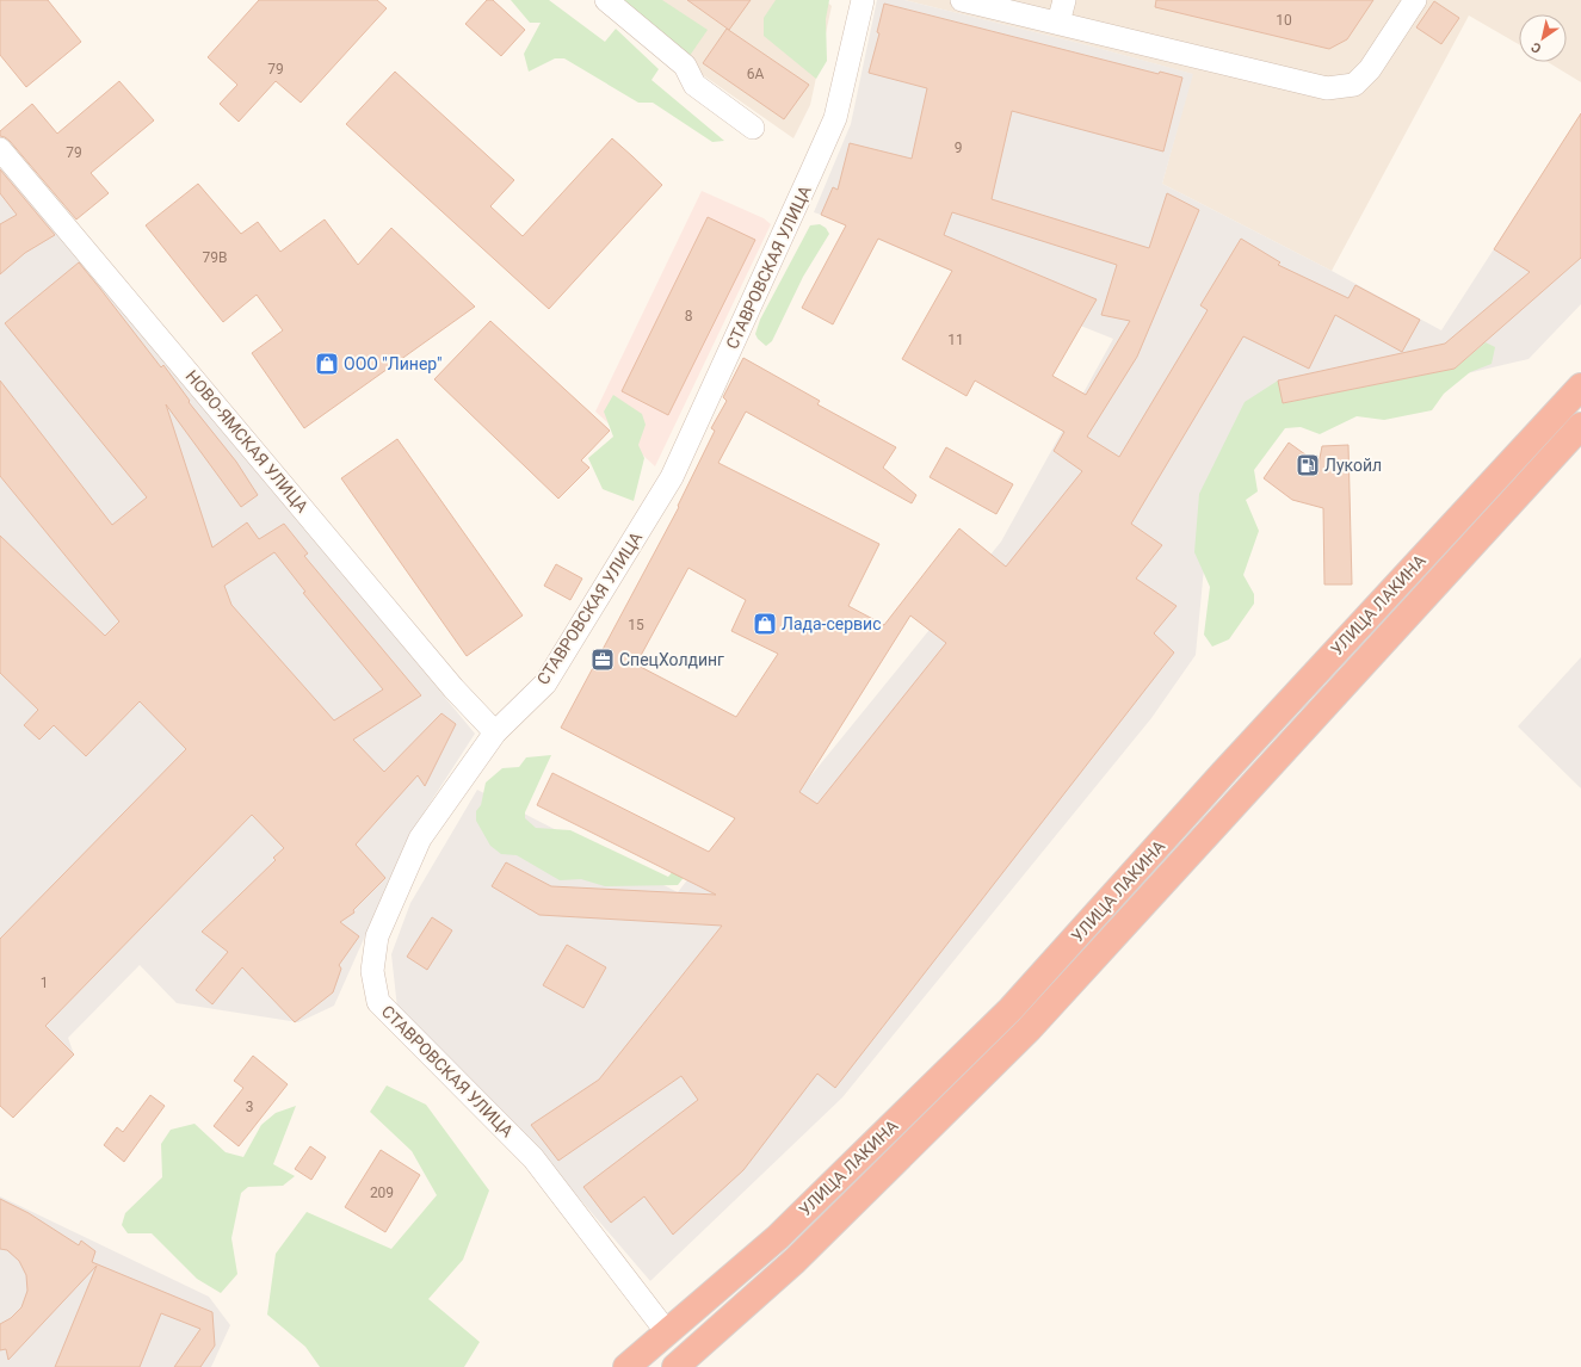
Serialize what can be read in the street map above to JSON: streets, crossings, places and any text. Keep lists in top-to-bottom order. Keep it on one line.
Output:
{"streets":{"highway":["УЛИЦА ЛАКИНА"],"street":["СТАВРОВСКАЯ УЛИЦА","НОВО-ЯМСКАЯ УЛИЦА"]},"crossings":[["СТАВРОВСКАЯ УЛИЦА","НОВО-ЯМСКАЯ УЛИЦА"],["СТАВРОВСКАЯ УЛИЦА","УЛИЦА ЛАКИНА"]],"places":{"shop":["ООО \"Линер\"","Лада-сервис"],"fuel station":["Лукойл"],"office":["СпецХолдинг"]},"house_numbers":["10","79","6А","9","79","79В","8","11","15","1","3","209"],"north":"bottom left"}
